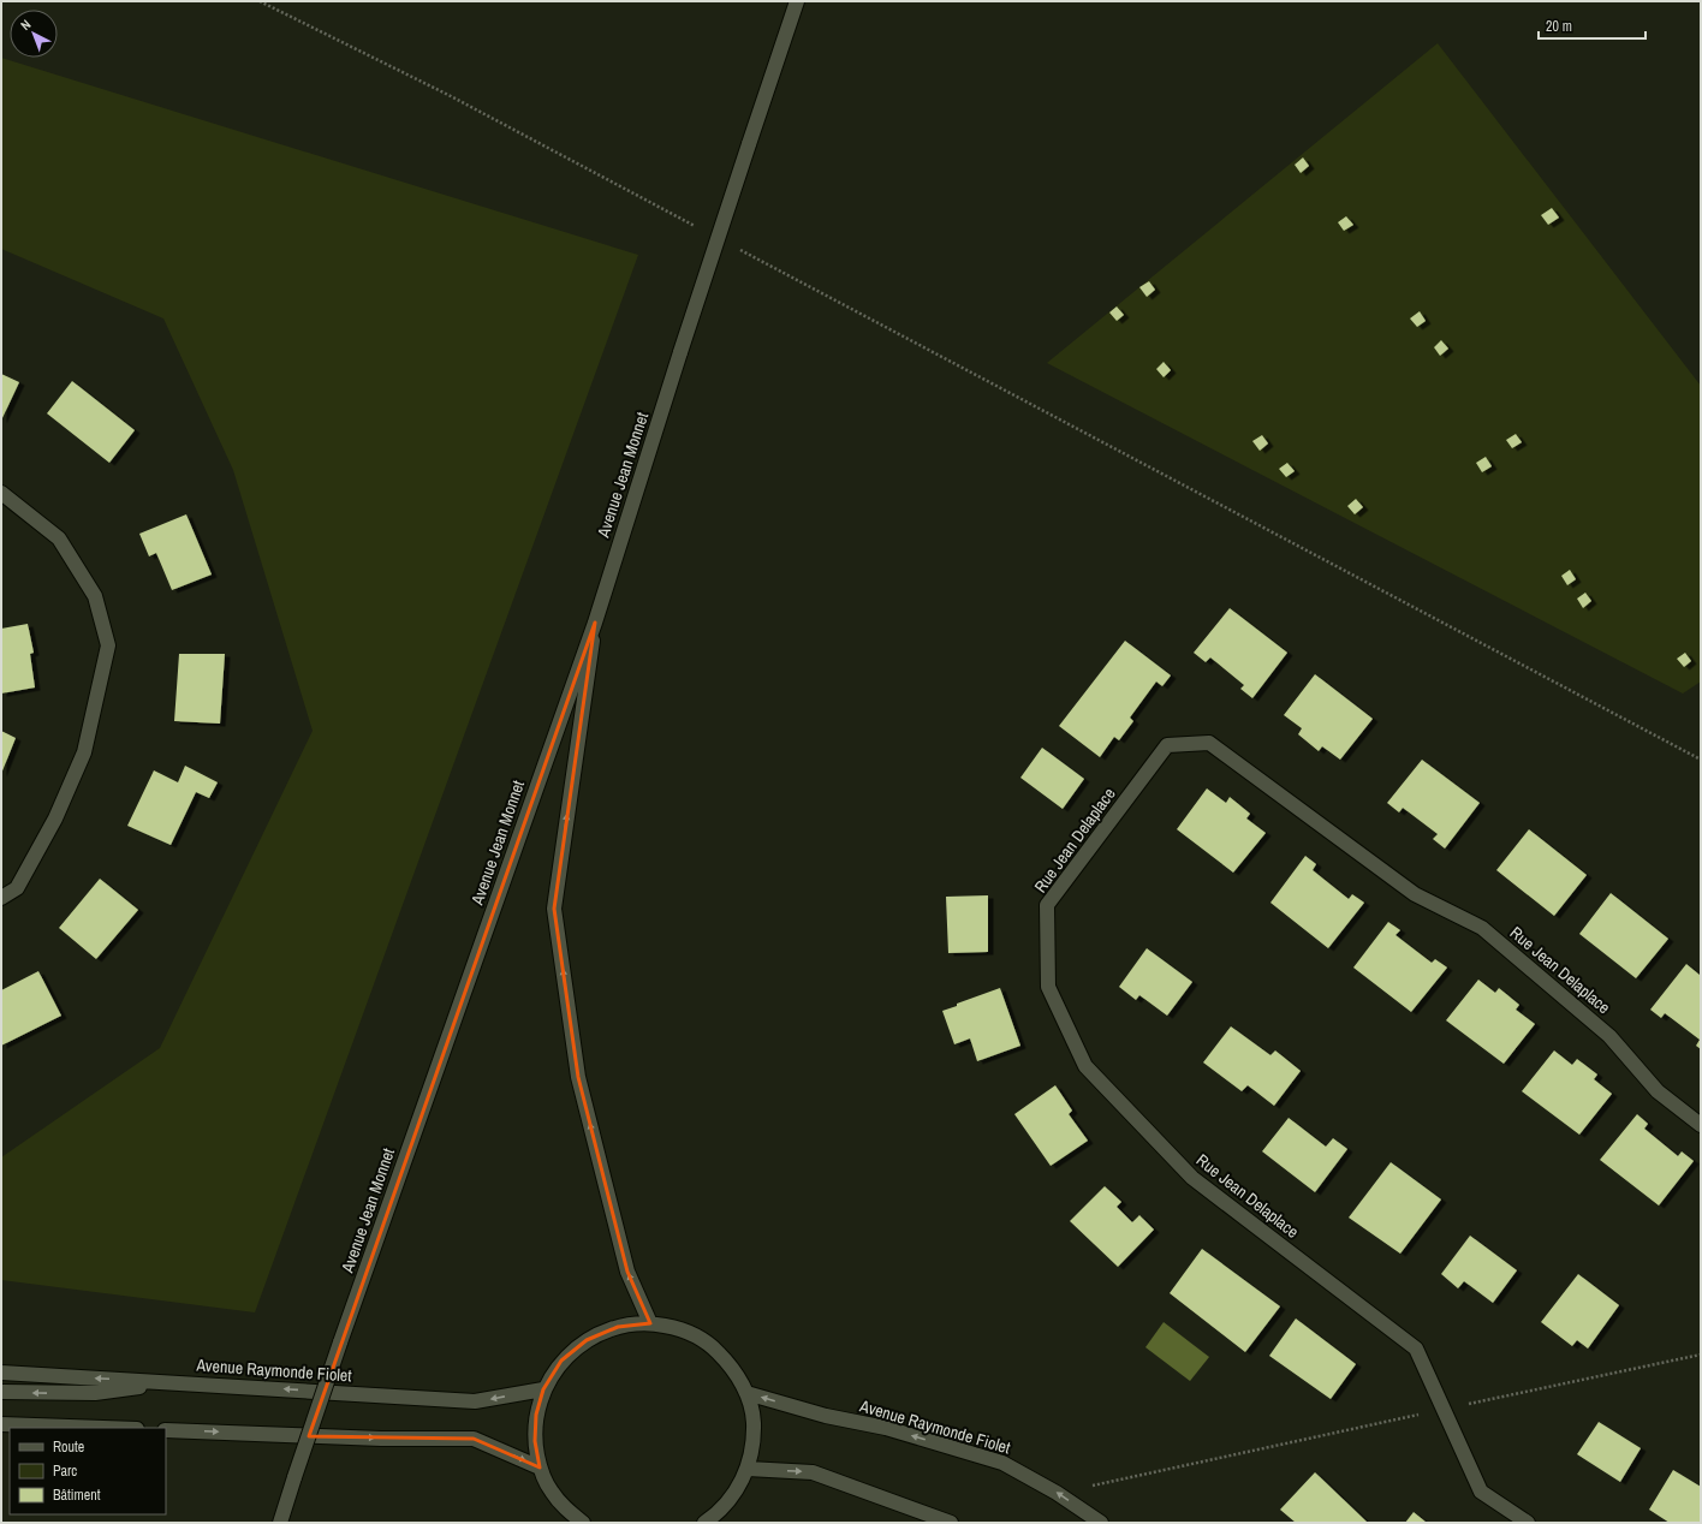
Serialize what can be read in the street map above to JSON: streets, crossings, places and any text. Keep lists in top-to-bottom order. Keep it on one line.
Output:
{"streets":{"street":["Avenue Jean Monnet","Rue Jean Delaplace","Avenue Raymonde Fiolet"]},"legend":["Route","Parc","Bâtiment"],"scale_bar":"20 m","north":"top left"}
